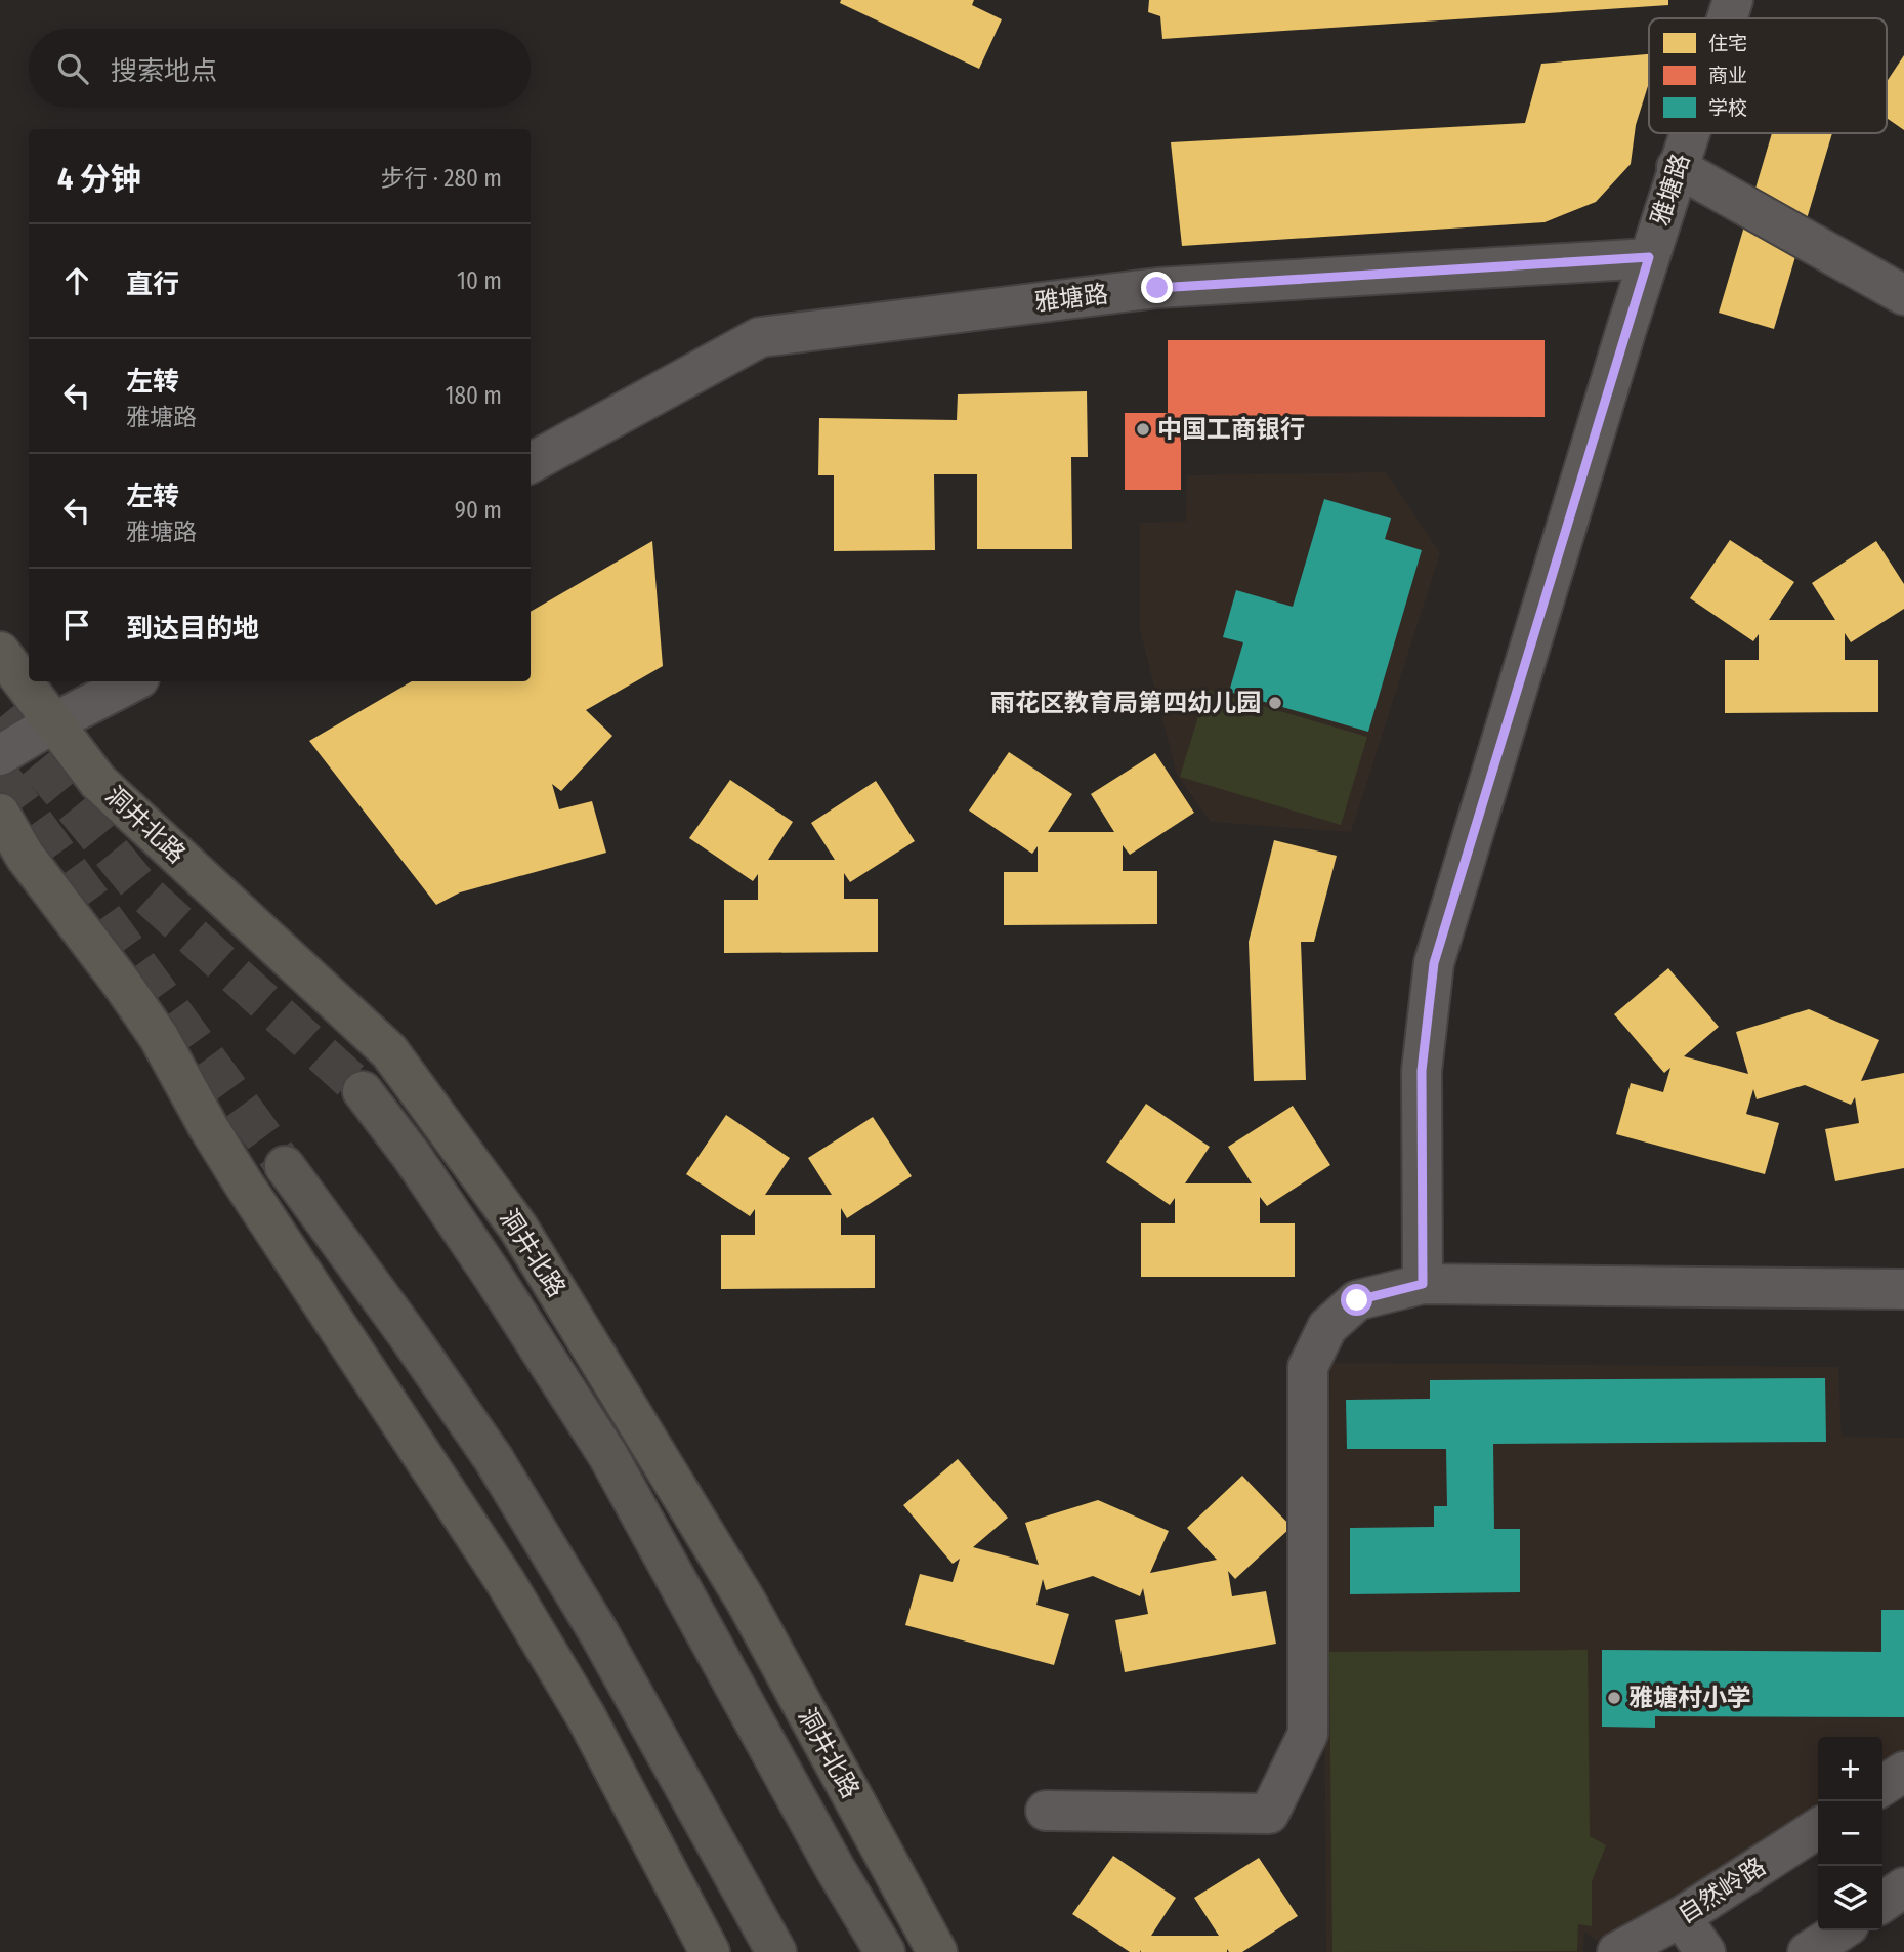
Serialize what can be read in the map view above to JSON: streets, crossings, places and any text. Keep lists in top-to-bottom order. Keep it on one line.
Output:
{"streets":{"main road":["洞井北路"],"street":["雅塘路","自然岭路"]},"places":["中国工商银行","雨花区教育局第四幼儿园","雅塘村小学"],"legend":["住宅","商业","学校"],"page":{"search":"搜索地点","heading":["4 分钟","步行 · 280 m"],"list":[["直行","10 m"],["左转","雅塘路","180 m"],["左转","雅塘路","90 m"],"到达目的地"],"map_buttons":["+","−"]}}
